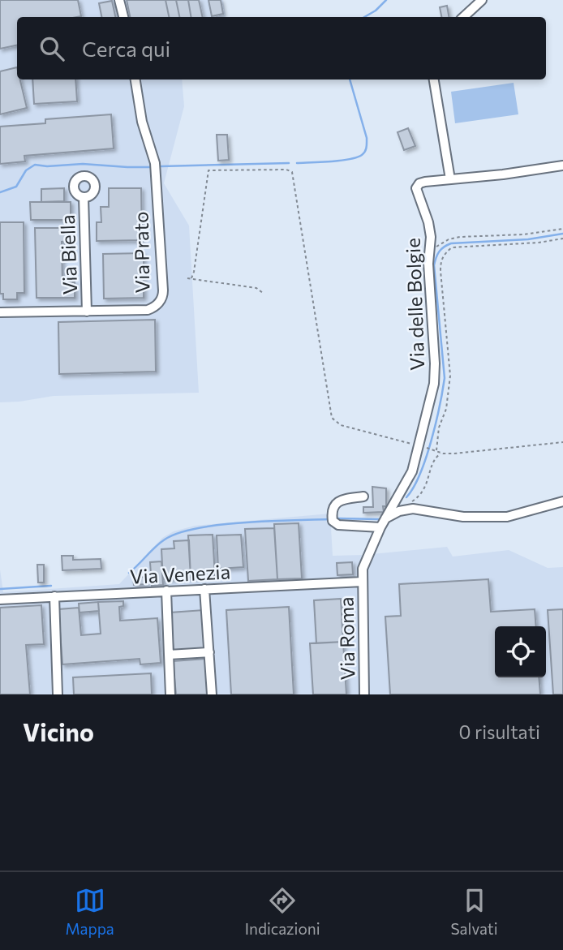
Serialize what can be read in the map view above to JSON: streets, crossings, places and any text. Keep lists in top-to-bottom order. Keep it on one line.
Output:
{"streets":{"street":["Via Prato","Via Biella","Via delle Bolgie","Via Venezia","Via Roma"]},"crossings":[["Via Prato","Via Biella"],["Via delle Bolgie","Via Roma"],["Via Venezia","Via Roma"]],"page":{"search":"Cerca qui","heading":["Vicino","0 risultati"],"nav":["Mappa","Indicazioni","Salvati"]}}
